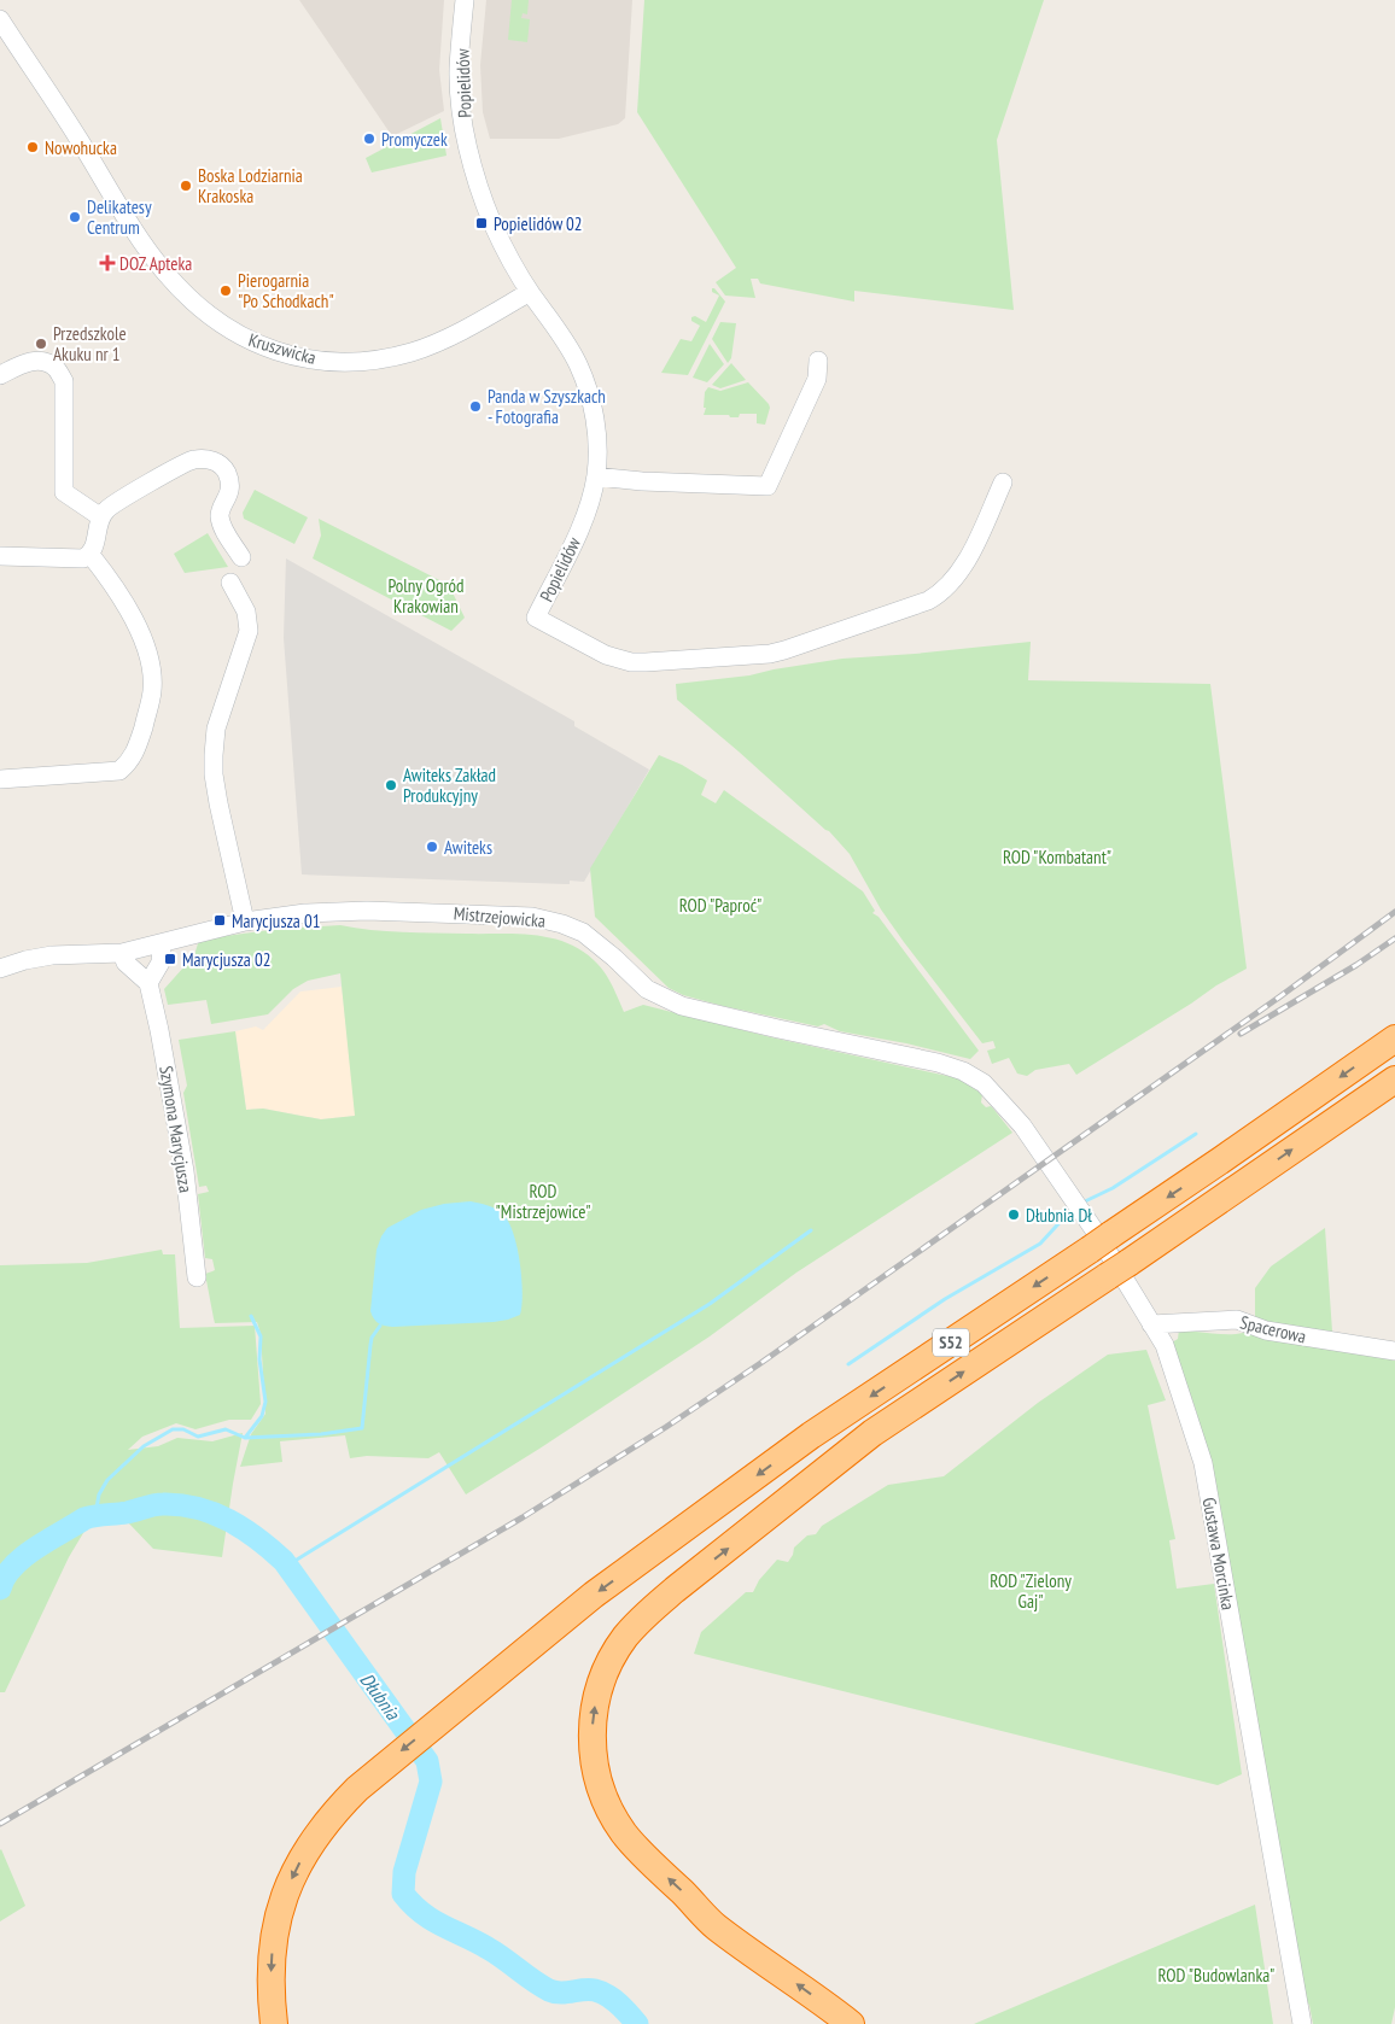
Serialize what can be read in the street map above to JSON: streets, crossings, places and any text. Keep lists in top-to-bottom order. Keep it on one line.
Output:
{"streets":{"highway":["S52"],"street":["Popielidów","Kruszwicka","Mistrzejowicka","Szymona Marycjusza","Spacerowa","Gustawa Morcinka"]},"crossings":[["Popielidów","Kruszwicka"],["Mistrzejowicka","Gustawa Morcinka"],["Spacerowa","Gustawa Morcinka"]],"water":["Dłubnia"],"parks":["Polny Ogród Krakowian","ROD \"Kombatant\"","ROD \"Paproć\"","ROD \"Mistrzejowice\"","ROD \"Zielony Gaj\"","ROD \"Budowlanka\""],"places":{"other":["Promyczek","Nowohucka","Boska Lodziarnia Krakoska","Delikatesy Centrum","Pierogarnia \"Po Schodkach\"","Przedszkole Akuku nr 1","Panda w Szyszkach - Fotografia","Awiteks Zakład Produkcyjny","Awiteks","Dłubnia Dł"],"transit":["Popielidów 02","Marycjusza 01","Marycjusza 02"],"health":["DOZ Apteka"]}}
